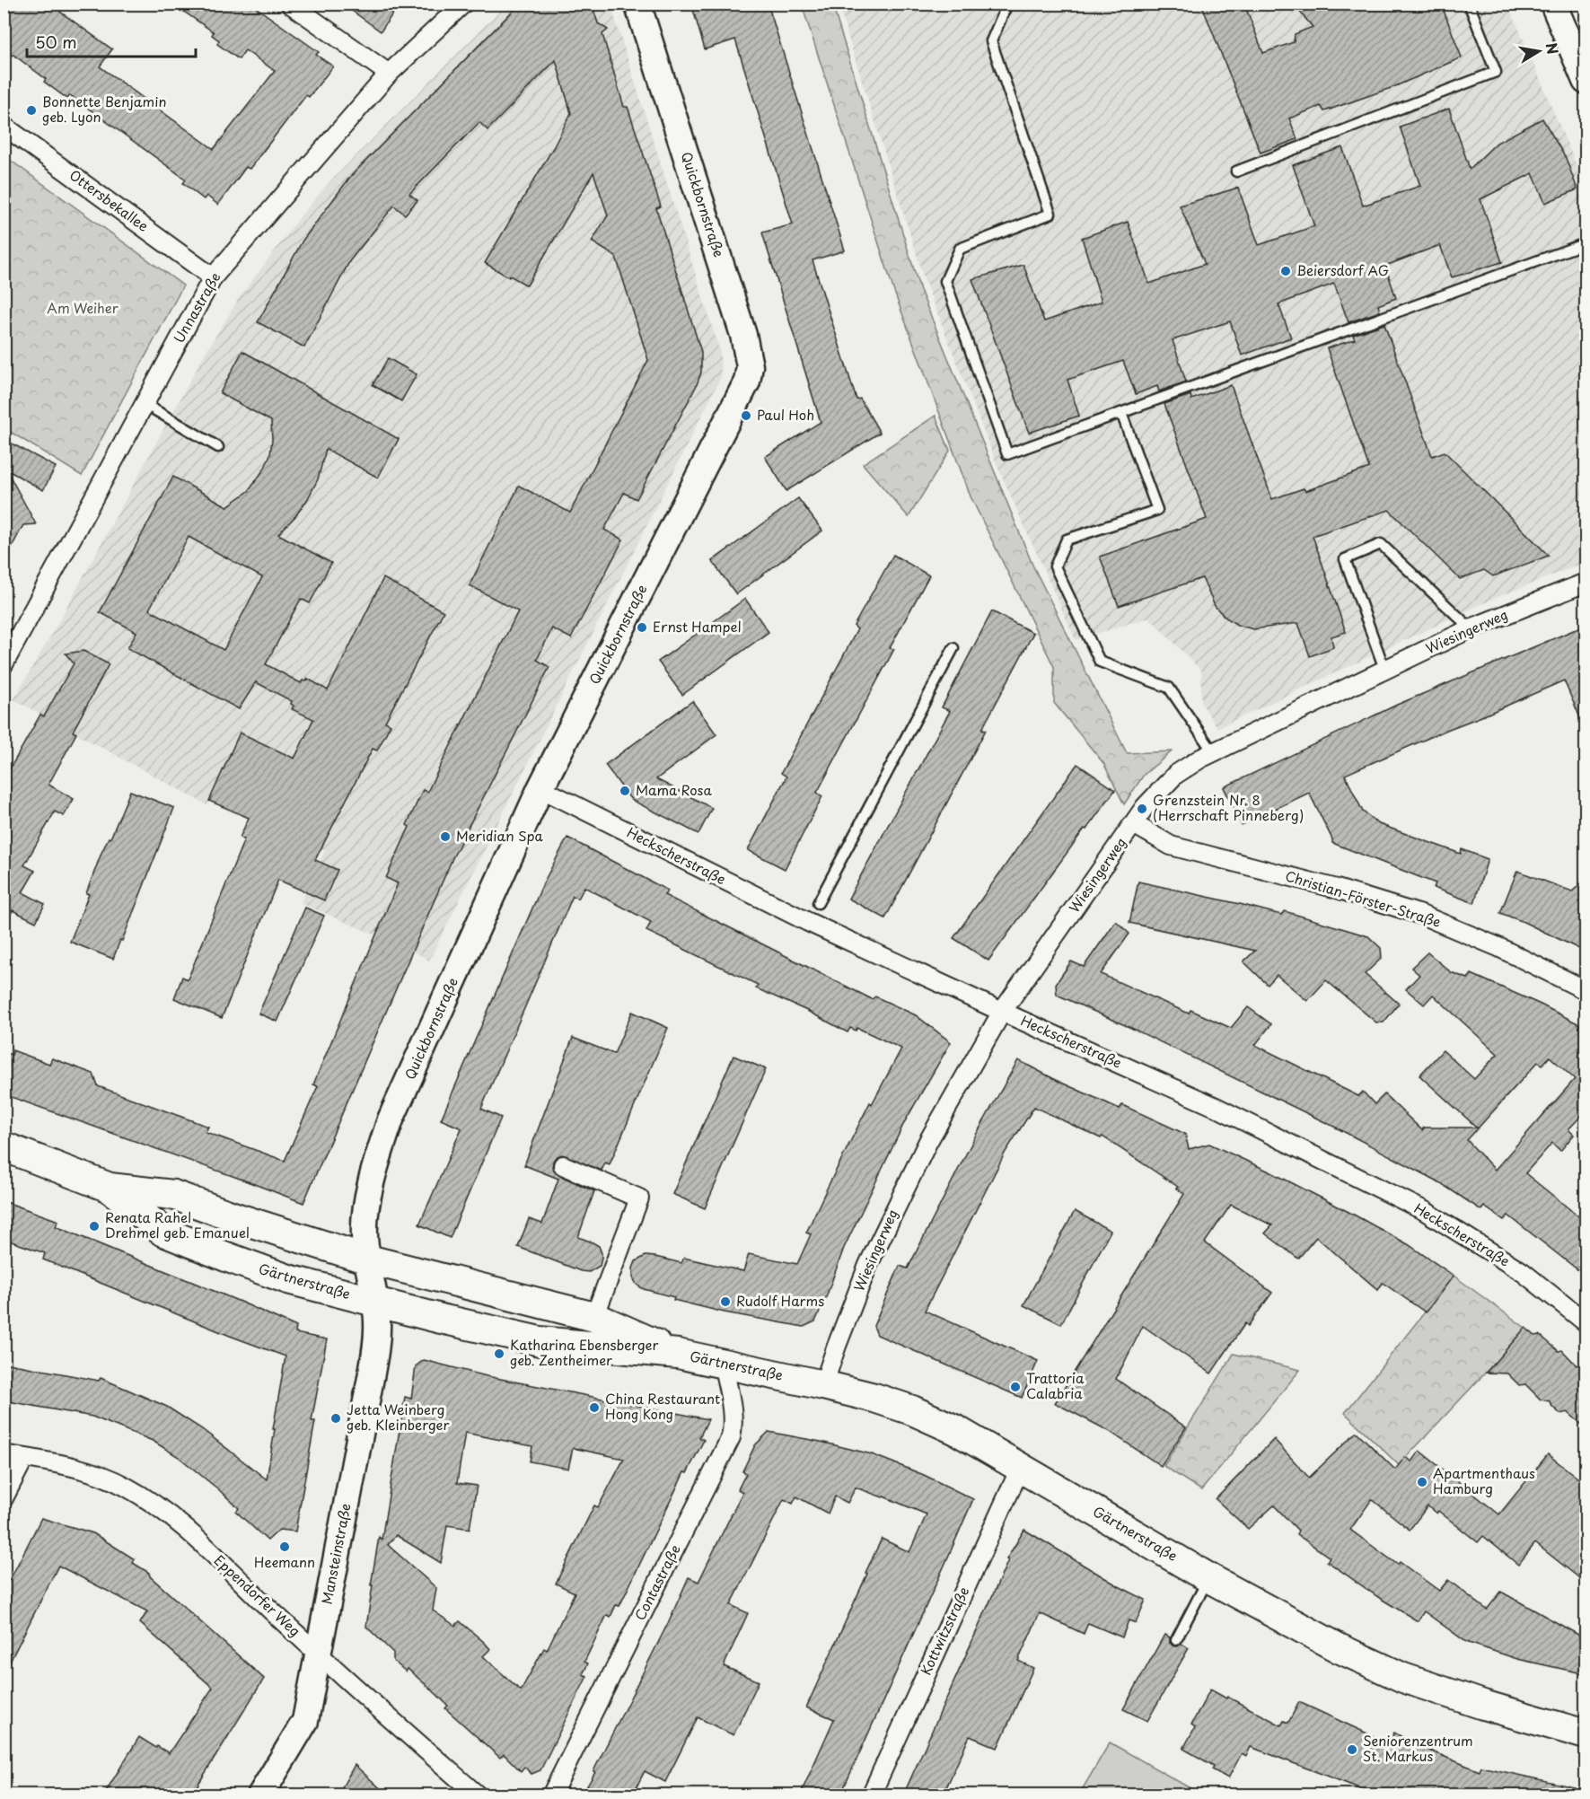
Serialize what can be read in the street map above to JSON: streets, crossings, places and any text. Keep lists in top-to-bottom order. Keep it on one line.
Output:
{"streets":{"main road":["Gärtnerstraße"],"street":["Ottersbekallee","Quickbornstraße","Unnastraße","Wiesingerweg","Heckscherstraße","Christian-Förster-Straße","Mansteinstraße","Contastraße","Eppendorfer Weg","Kottwitzstraße"]},"crossings":[["Ottersbekallee","Unnastraße"],["Quickbornstraße","Heckscherstraße"],["Quickbornstraße","Gärtnerstraße"],["Quickbornstraße","Mansteinstraße"],["Wiesingerweg","Heckscherstraße"],["Wiesingerweg","Christian-Förster-Straße"],["Wiesingerweg","Gärtnerstraße"],["Gärtnerstraße","Mansteinstraße"],["Gärtnerstraße","Contastraße"],["Gärtnerstraße","Kottwitzstraße"],["Mansteinstraße","Eppendorfer Weg"]],"parks":["Am Weiher"],"places":["Bonnette Benjamin geb. Lyon","Beiersdorf AG","Paul Hoh","Ernst Hampel","Mama Rosa","Grenzstein Nr. 8 (Herrschaft Pinneberg)","Meridian Spa","Renata Rahel Drehmel geb. Emanuel","Rudolf Harms","Katharina Ebensberger geb. Zentheimer","Trattoria Calabria","China Restaurant Hong Kong","Jetta Weinberg geb. Kleinberger","Apartmenthaus Hamburg","Heemann","Seniorenzentrum St. Markus"],"scale_bar":"50 m","north":"right"}
